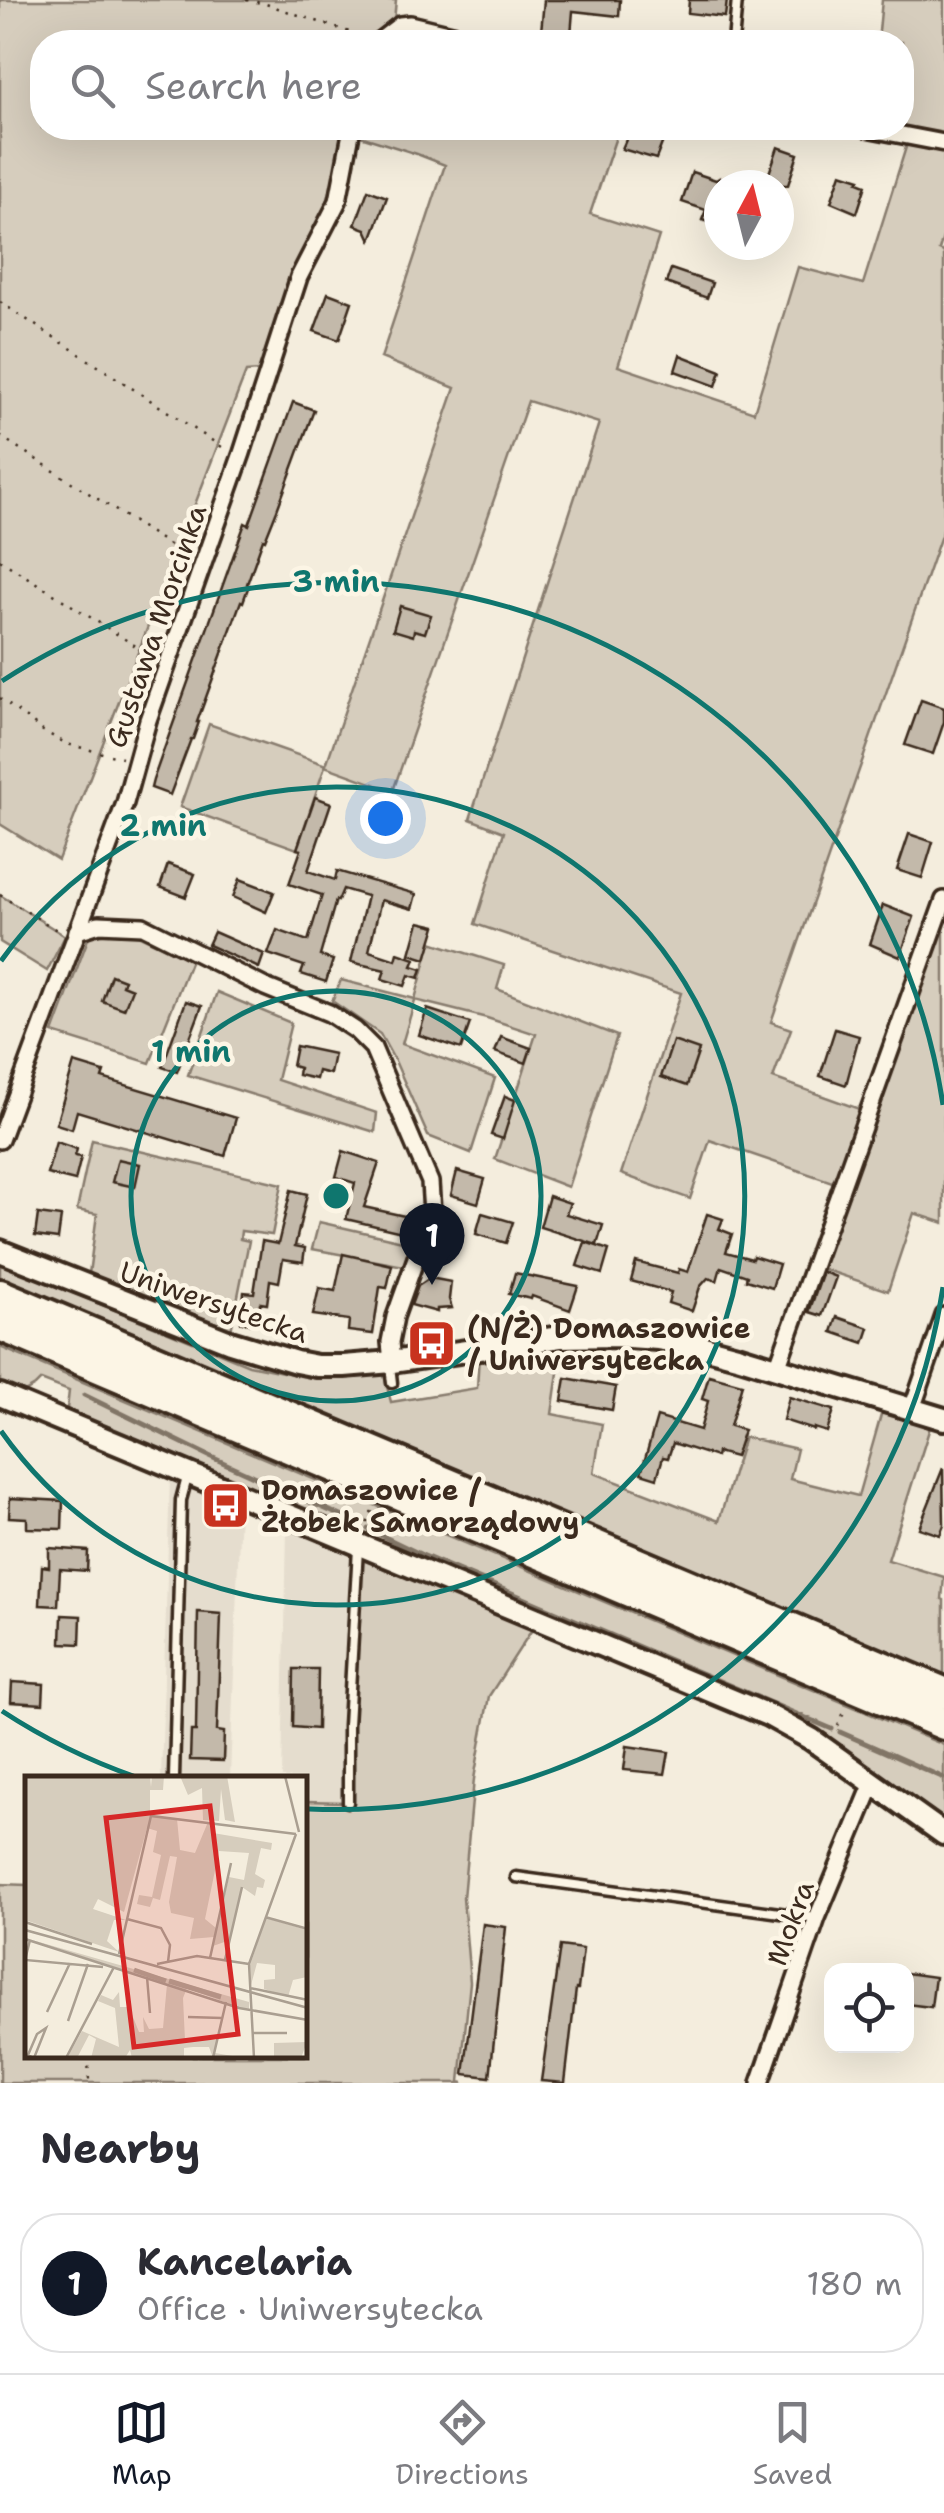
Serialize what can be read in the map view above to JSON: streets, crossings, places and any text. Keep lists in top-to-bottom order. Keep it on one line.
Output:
{"streets":{"street":["Gustawa Morcinka","Uniwersytecka","Mokra"]},"places":{"bus stop":["(N/Ż) Domaszowice / Uniwersytecka","Domaszowice / Żłobek Samorządowy"]},"north":"top","page":{"search":"Search here","pins":"1","heading":"Nearby","list":[{"mark":"1","name":"Kancelaria","note":"Office · Uniwersytecka","value":"180 m"}],"nav":["Map","Directions","Saved"]},"rings":["3 min","2 min","1 min"]}
